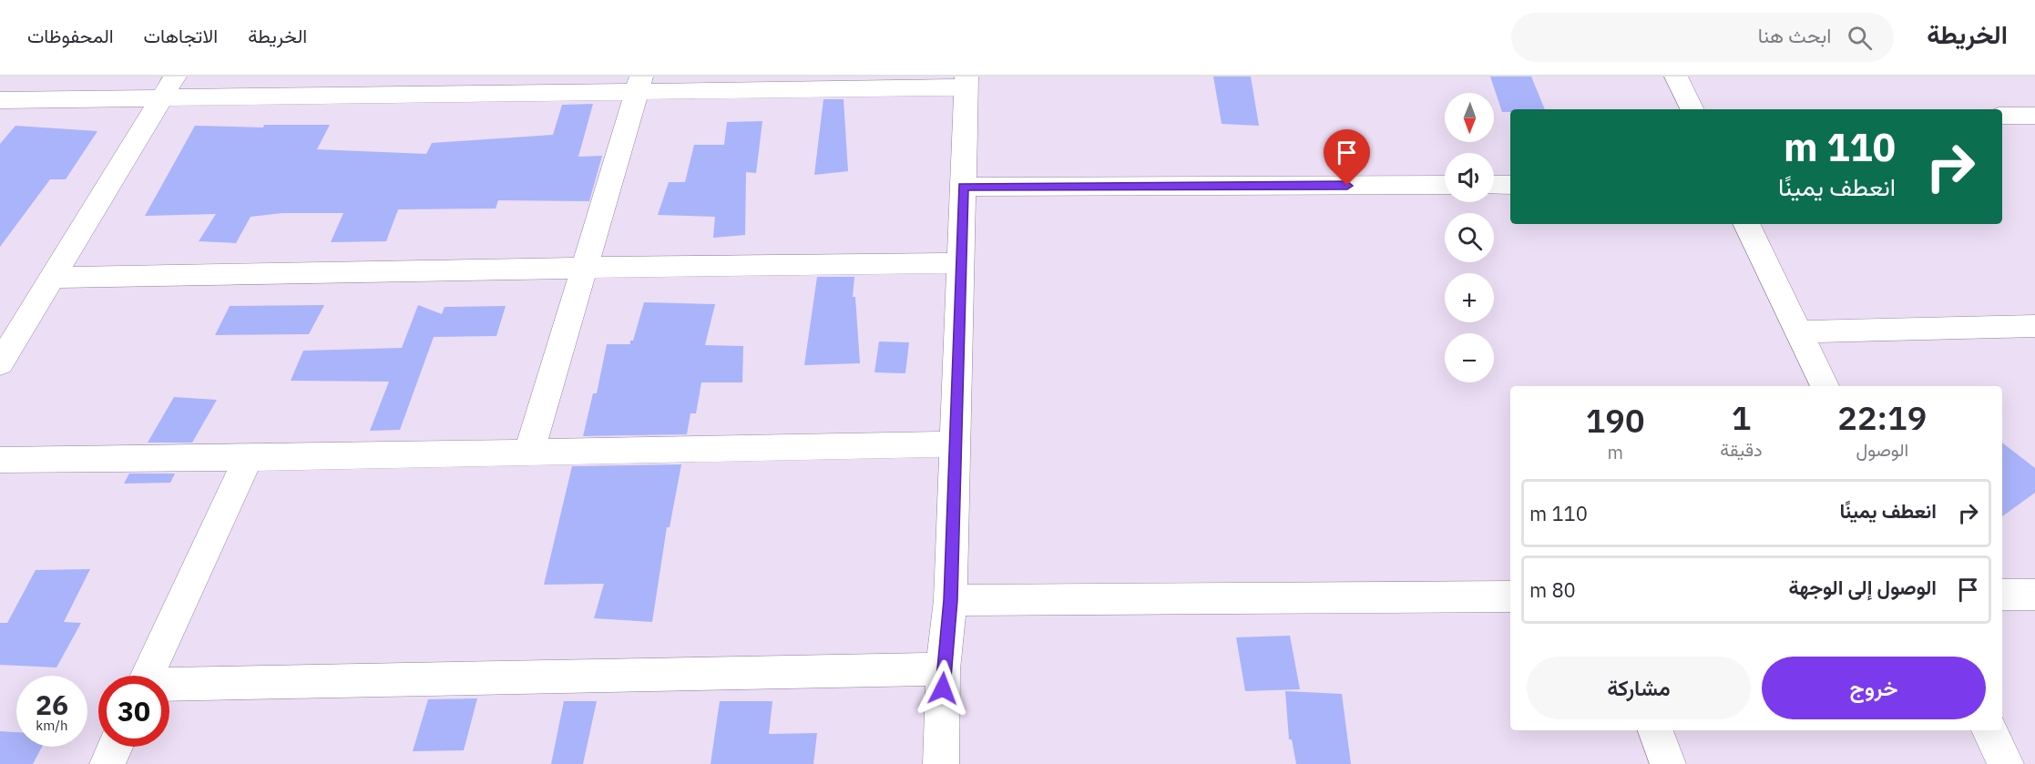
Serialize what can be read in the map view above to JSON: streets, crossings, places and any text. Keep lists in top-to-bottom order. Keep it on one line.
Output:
{"north":"bottom","page":{"header":"الخريطة","search":"ابحث هنا","nav":["الخريطة","الاتجاهات","المحفوظات"],"map_buttons":["+","−"],"turn":["110 m","انعطف يمينًا"],"eta":["22:19","الوصول","1","دقيقة","190","m"],"list":[{"name":"انعطف يمينًا","value":"110 m"},{"name":"الوصول إلى الوجهة","value":"80 m"}],"buttons":["خروج","مشاركة"],"speed":"26 km/h","limit":"30"}}
